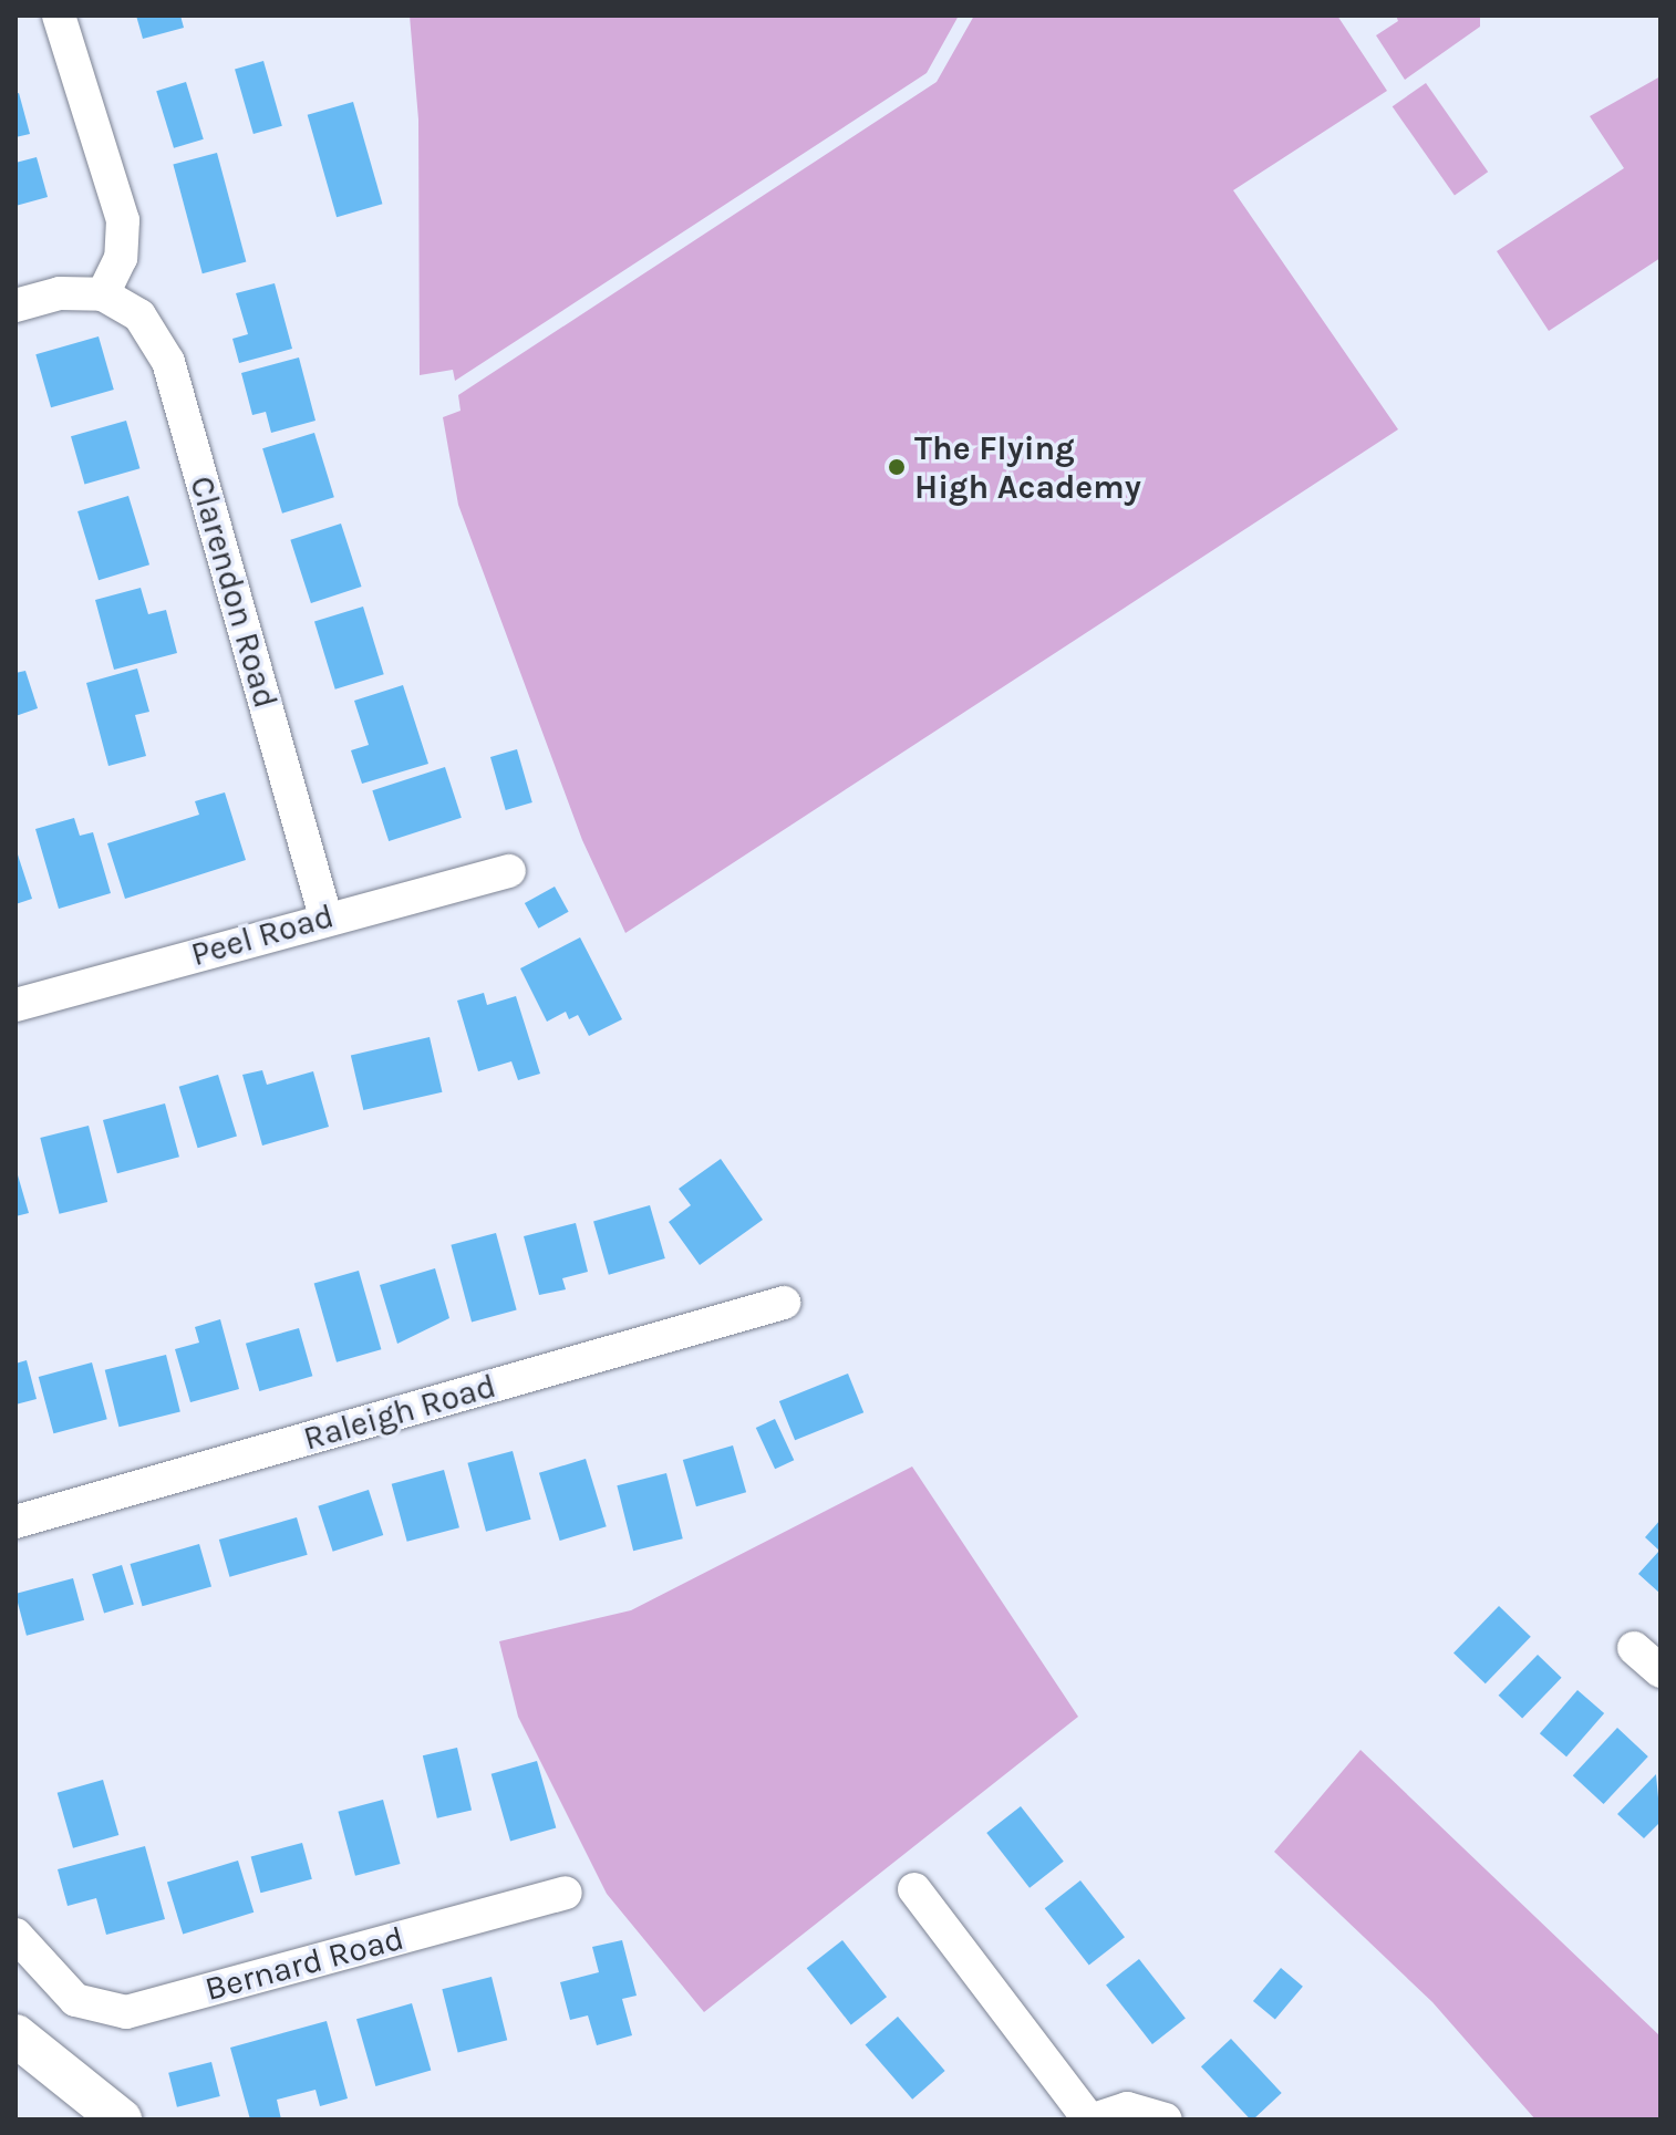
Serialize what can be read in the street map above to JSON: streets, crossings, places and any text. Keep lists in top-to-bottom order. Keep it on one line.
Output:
{"streets":{"street":["Clarendon Road","Peel Road","Raleigh Road","Bernard Road"]},"crossings":[["Clarendon Road","Peel Road"]],"places":["The Flying High Academy"]}
